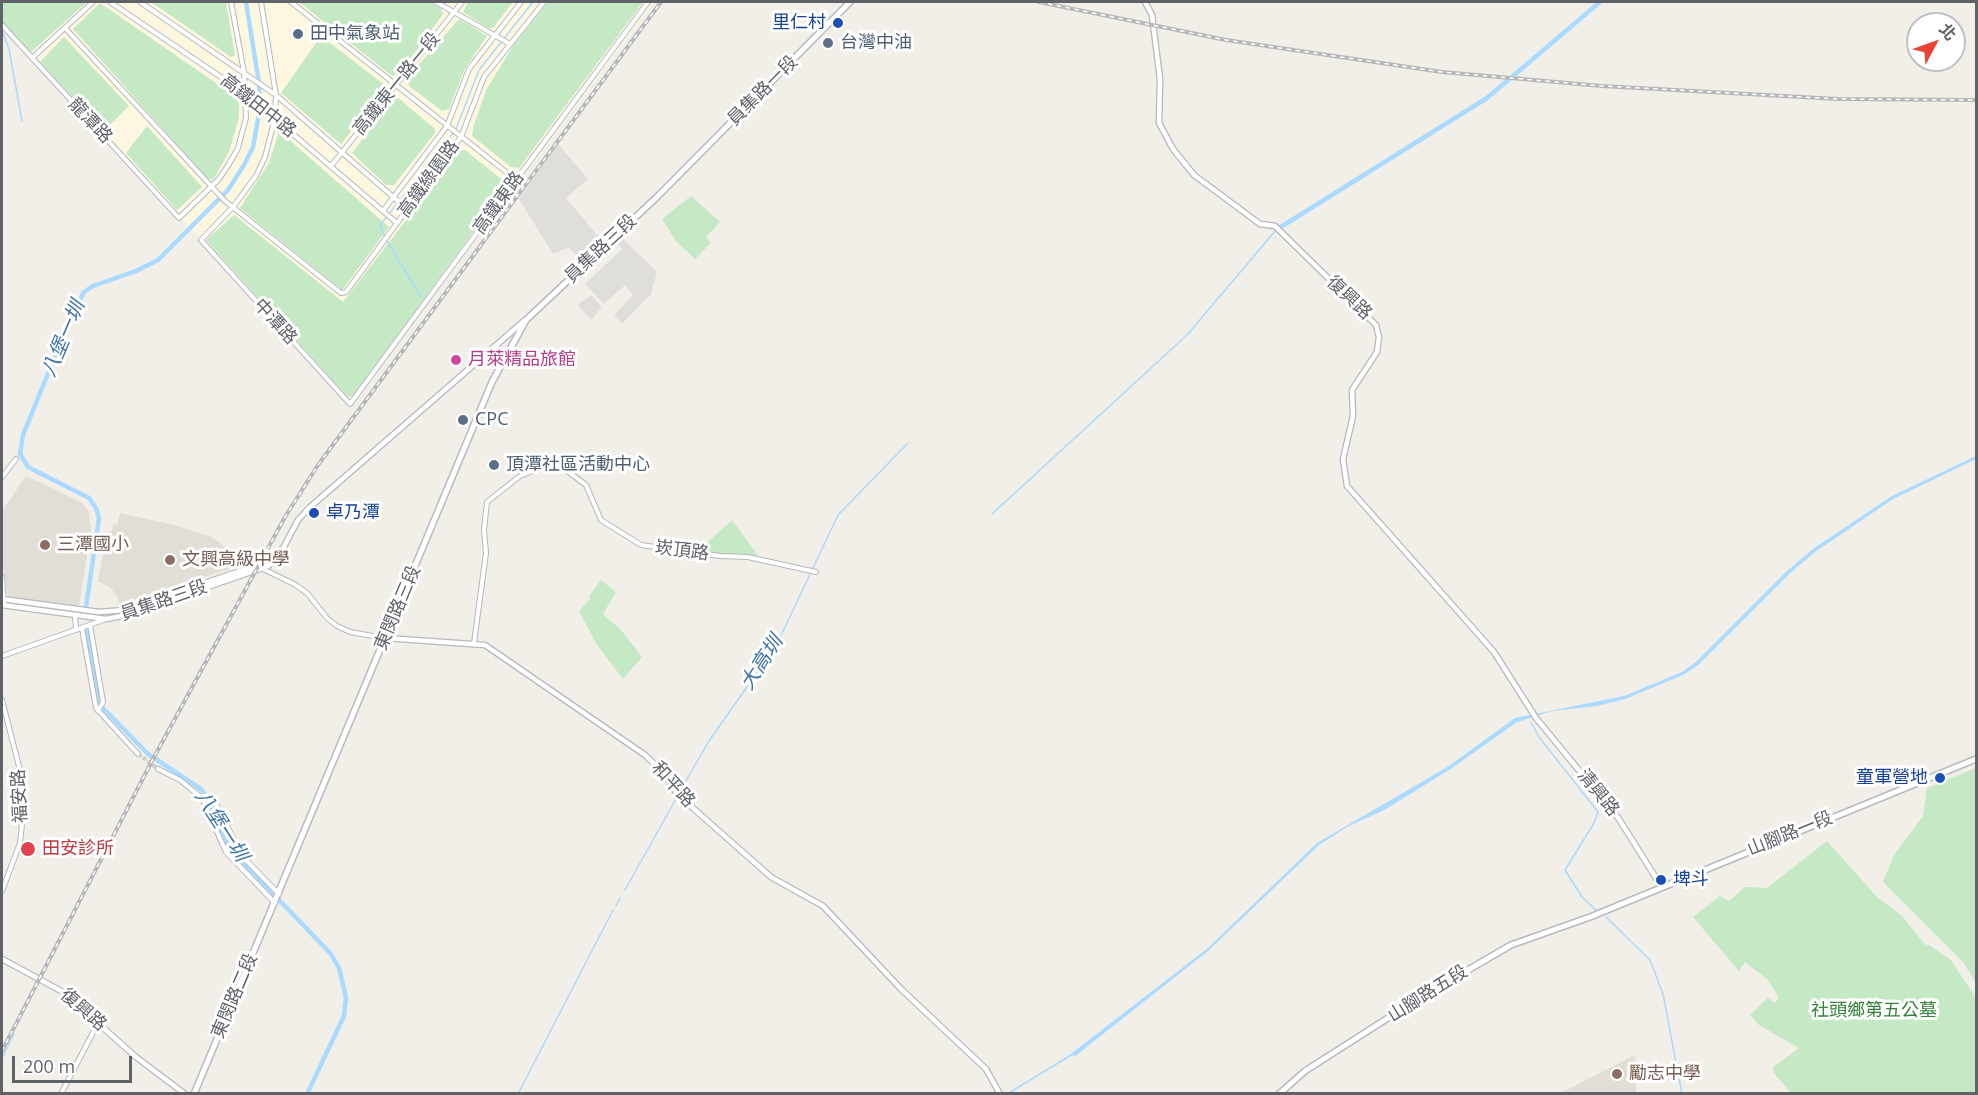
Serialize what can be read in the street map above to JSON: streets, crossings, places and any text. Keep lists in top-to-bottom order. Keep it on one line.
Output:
{"streets":{"main road":["員集路一段","員集路三段","東閔路三段","山腳路一段","山腳路五段","東閔路二段"],"street":["高鐵東一路一段","高鐵田中路","龍潭路","高鐵綠園路","高鐵東路","復興路","中潭路","崁頂路","和平路","清興路","福安路"]},"crossings":[["高鐵東一路一段","高鐵田中路"],["員集路一段","員集路三段"],["高鐵田中路","高鐵綠園路"],["高鐵綠園路","中潭路"],["高鐵東路","中潭路"],["員集路三段","東閔路三段"],["員集路三段","和平路"],["復興路","清興路"],["崁頂路","和平路"],["東閔路三段","和平路"],["東閔路三段","東閔路二段"],["清興路","山腳路一段"],["山腳路一段","山腳路五段"]],"water":["八堡一圳","大高圳"],"parks":["社頭鄉第五公墓"],"places":["里仁村","田中氣象站","台灣中油","月萊精品旅館","CPC","頂潭社區活動中心","卓乃潭","三潭國小","文興高級中學","童軍營地","田安診所","埤斗","勵志中學"],"scale_bar":"200 m","north":"top right"}
